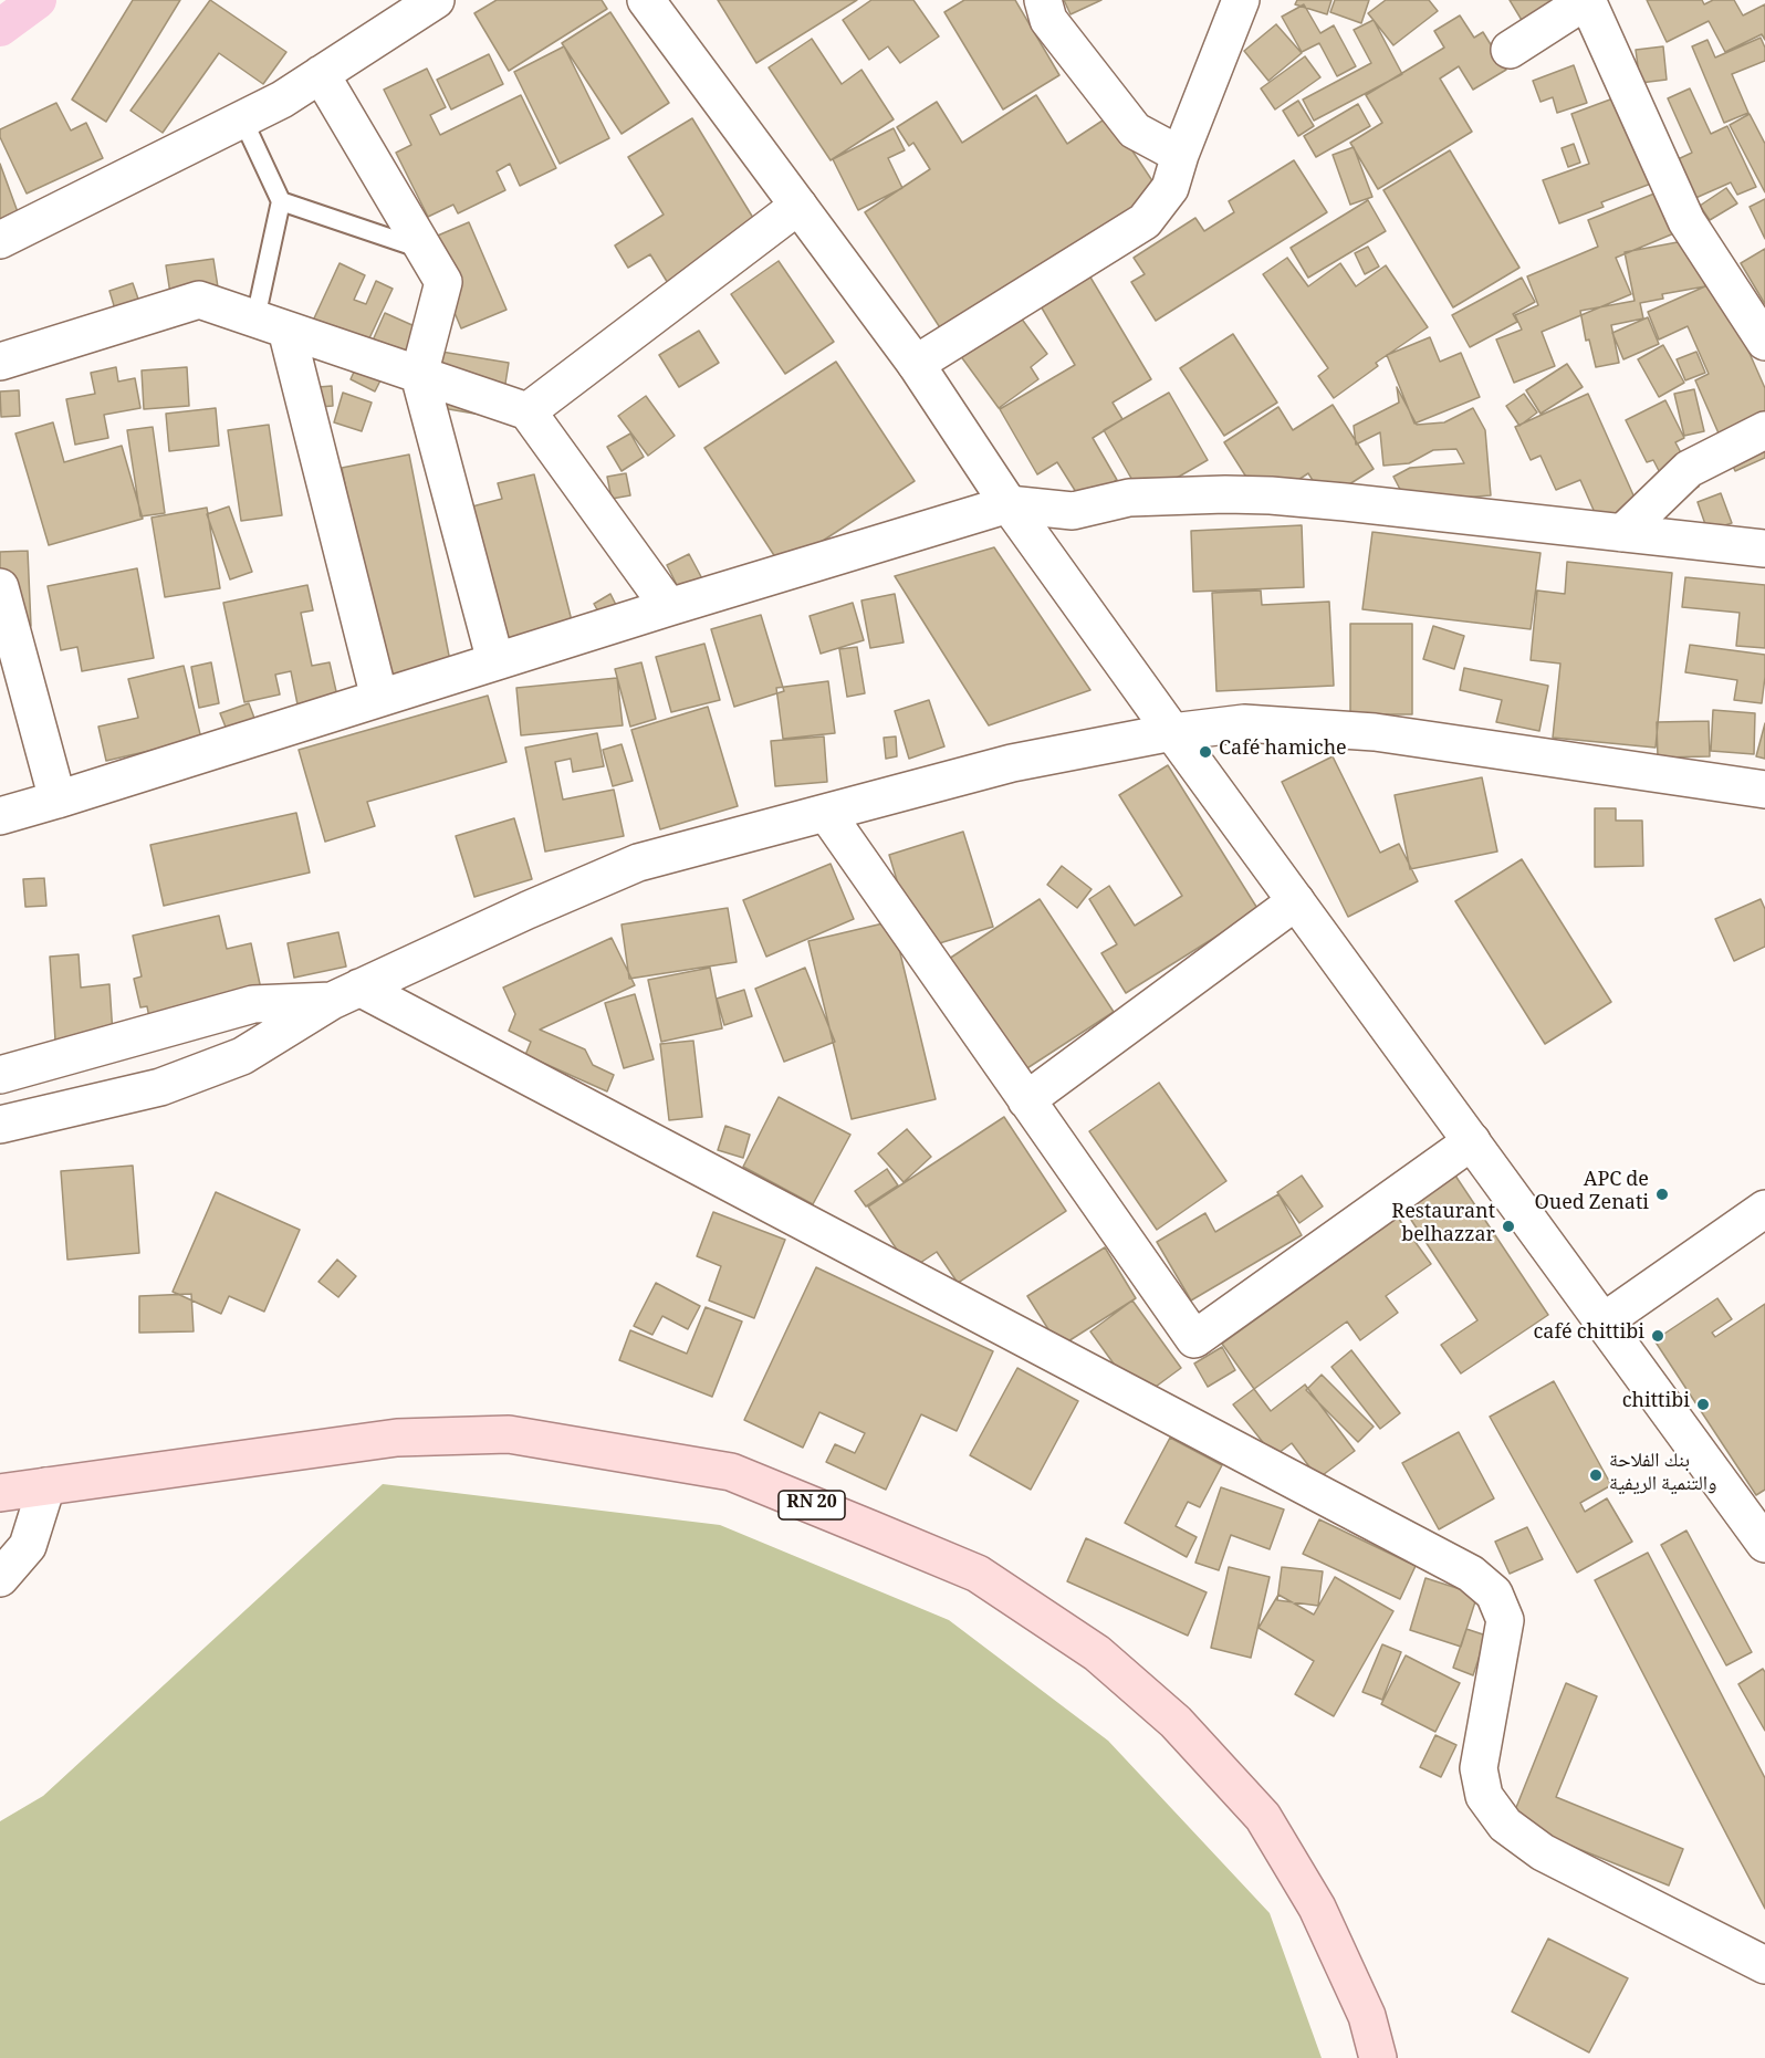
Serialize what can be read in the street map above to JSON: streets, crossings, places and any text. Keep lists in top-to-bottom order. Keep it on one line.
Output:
{"streets":{"main road":["RN 20"]},"places":["Café hamiche","APC de Oued Zenati","Restaurant belhazzar","café chittibi","chittibi","بنك الفلاحة والتنمية الريفية"]}
